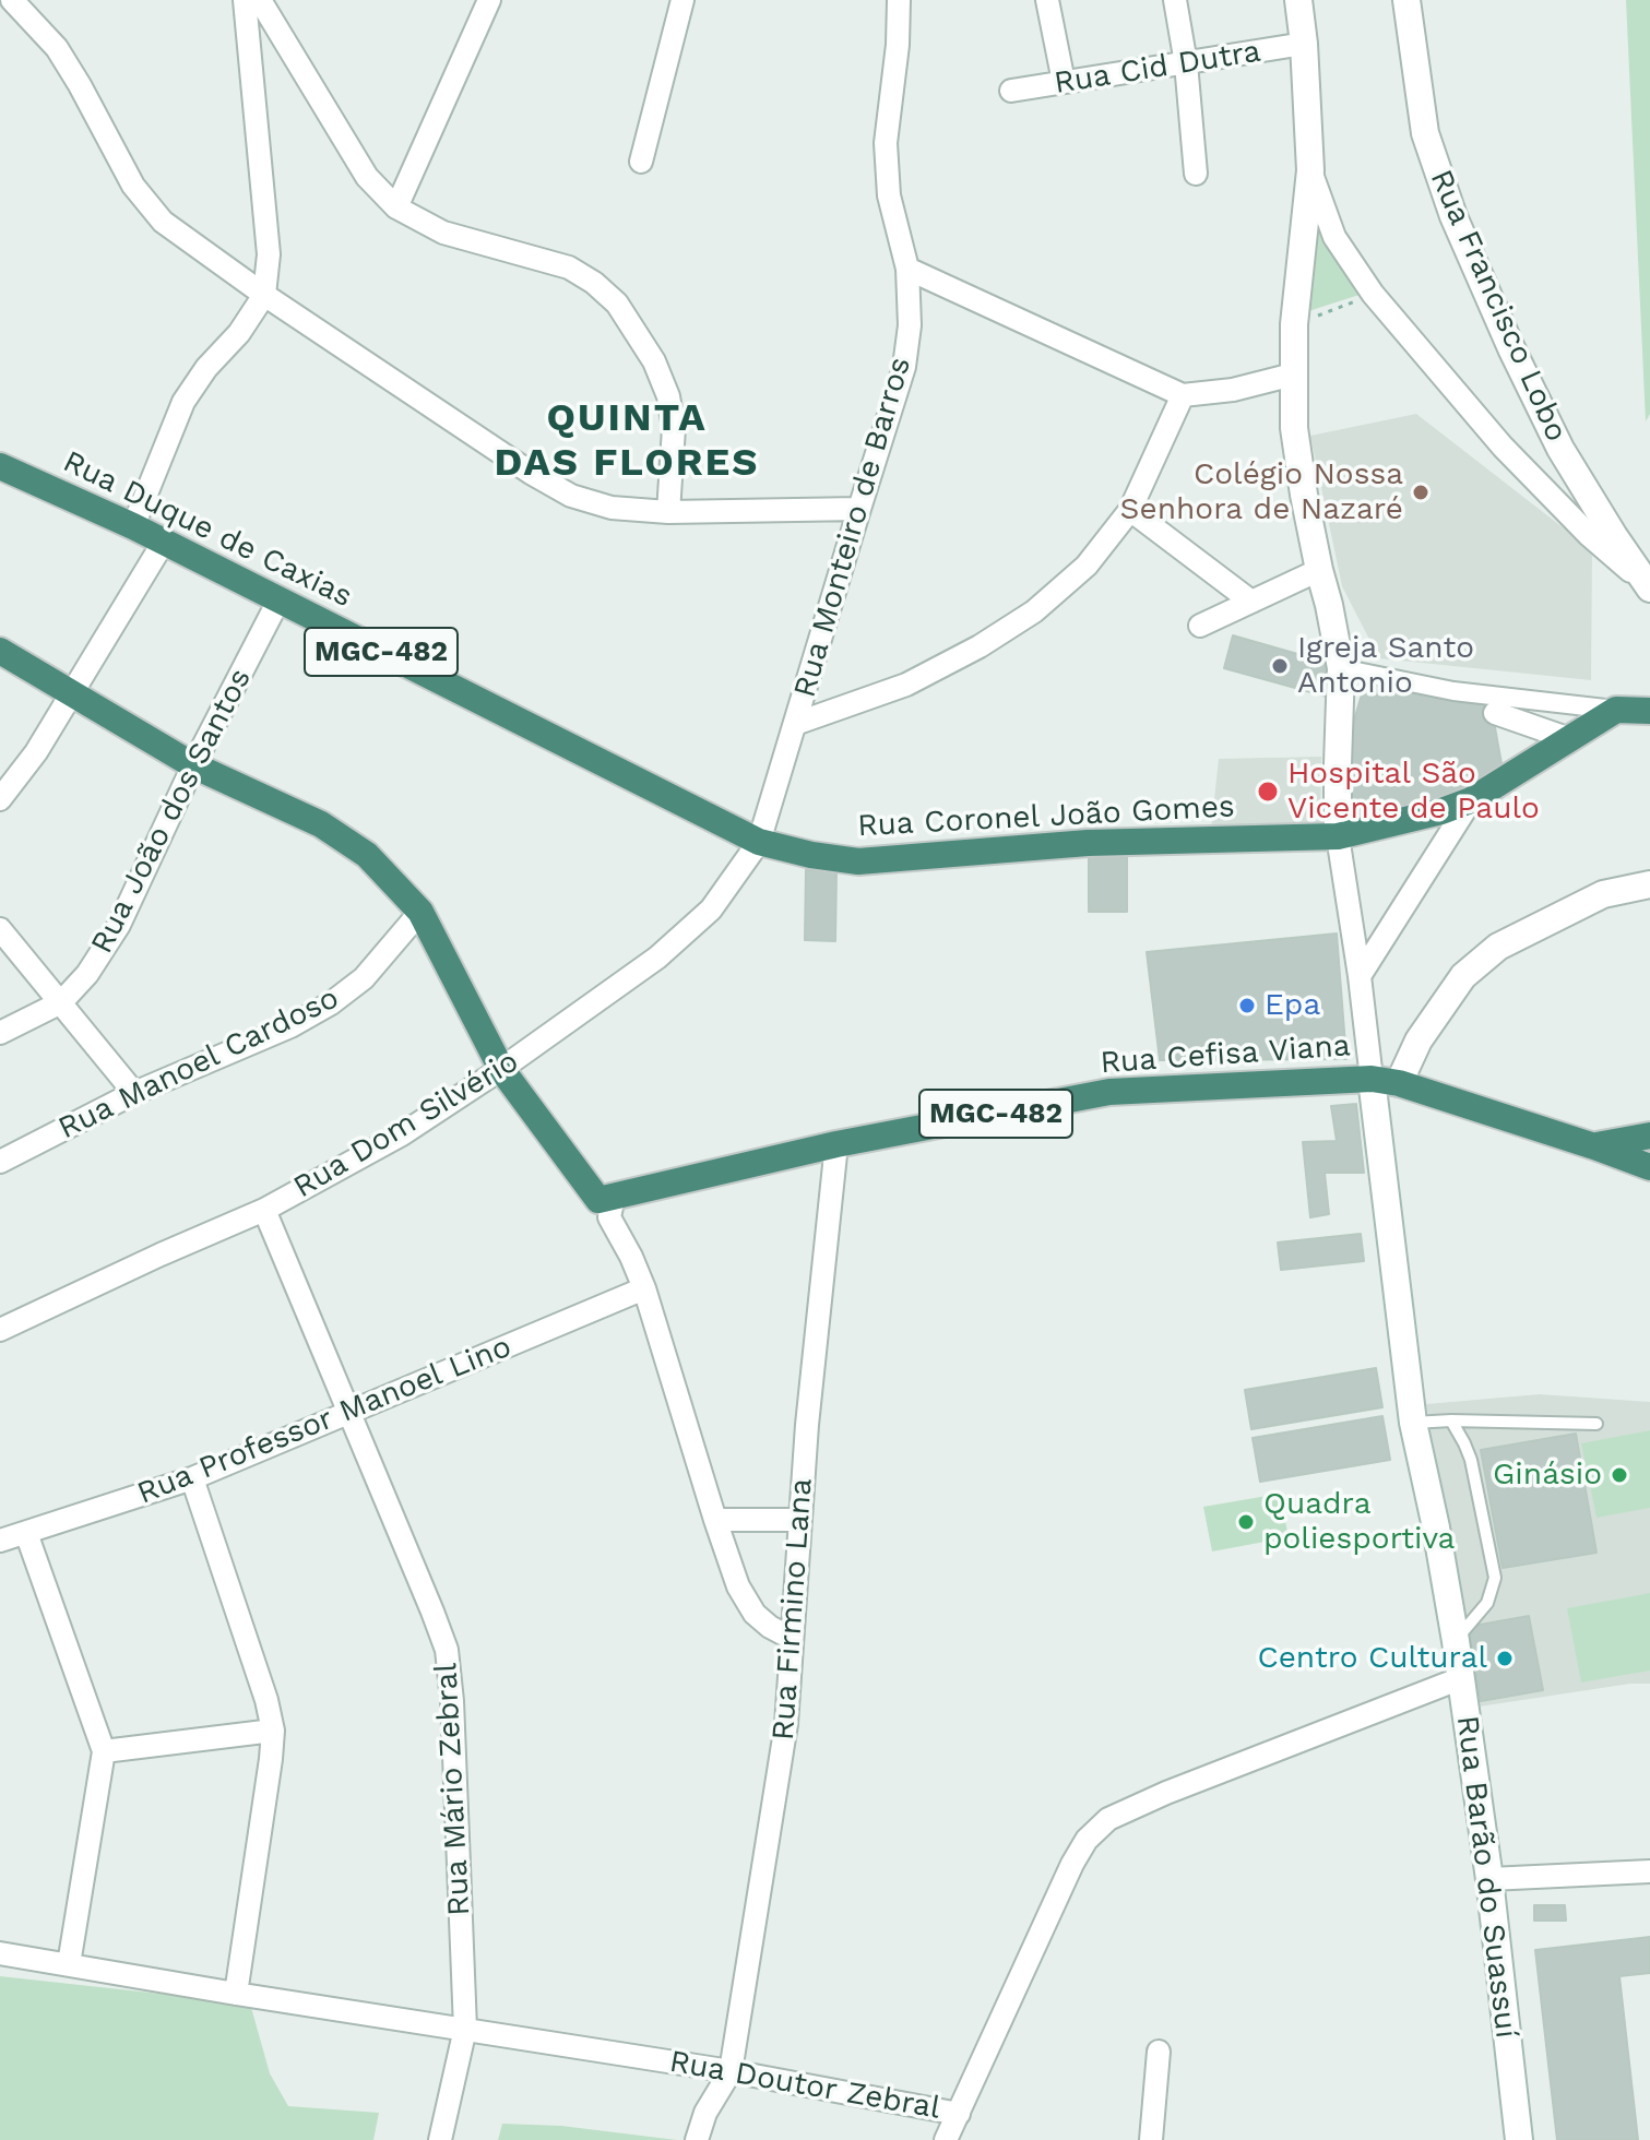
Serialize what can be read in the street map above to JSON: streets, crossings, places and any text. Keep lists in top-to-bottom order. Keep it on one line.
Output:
{"streets":{"highway":["Rua Duque de Caxias","MGC-482","Rua Coronel João Gomes","Rua Cefisa Viana"],"street":["Rua Cid Dutra","Rua Francisco Lobo","Rua Monteiro de Barros","Rua João dos Santos","Rua Manoel Cardoso","Rua Dom Silvério","Rua Professor Manoel Lino","Rua Firmino Lana","Rua Mário Zebral","Rua Barão do Suassuí","Rua Doutor Zebral"]},"crossings":[["Rua Monteiro de Barros","Rua Duque de Caxias"],["Rua Monteiro de Barros","Rua Coronel João Gomes"],["Rua Monteiro de Barros","Rua Dom Silvério"],["Rua Duque de Caxias","Rua João dos Santos"],["Rua Duque de Caxias","Rua Coronel João Gomes"],["Rua Duque de Caxias","Rua Dom Silvério"],["MGC-482","Rua Coronel João Gomes"],["MGC-482","Rua Barão do Suassuí"],["Rua Coronel João Gomes","Rua Dom Silvério"],["Rua Coronel João Gomes","Rua Barão do Suassuí"],["Rua Cefisa Viana","Rua Firmino Lana"],["Rua Cefisa Viana","Rua Barão do Suassuí"],["Rua Dom Silvério","Rua Mário Zebral"],["Rua Professor Manoel Lino","Rua Mário Zebral"],["Rua Firmino Lana","Rua Doutor Zebral"],["Rua Mário Zebral","Rua Doutor Zebral"],["Rua Barão do Suassuí","Rua Doutor Zebral"]],"districts":["QUINTA DAS FLORES"],"places":["Colégio Nossa Senhora de Nazaré","Igreja Santo Antonio","Hospital São Vicente de Paulo","Epa","Ginásio","Quadra poliesportiva","Centro Cultural"]}
